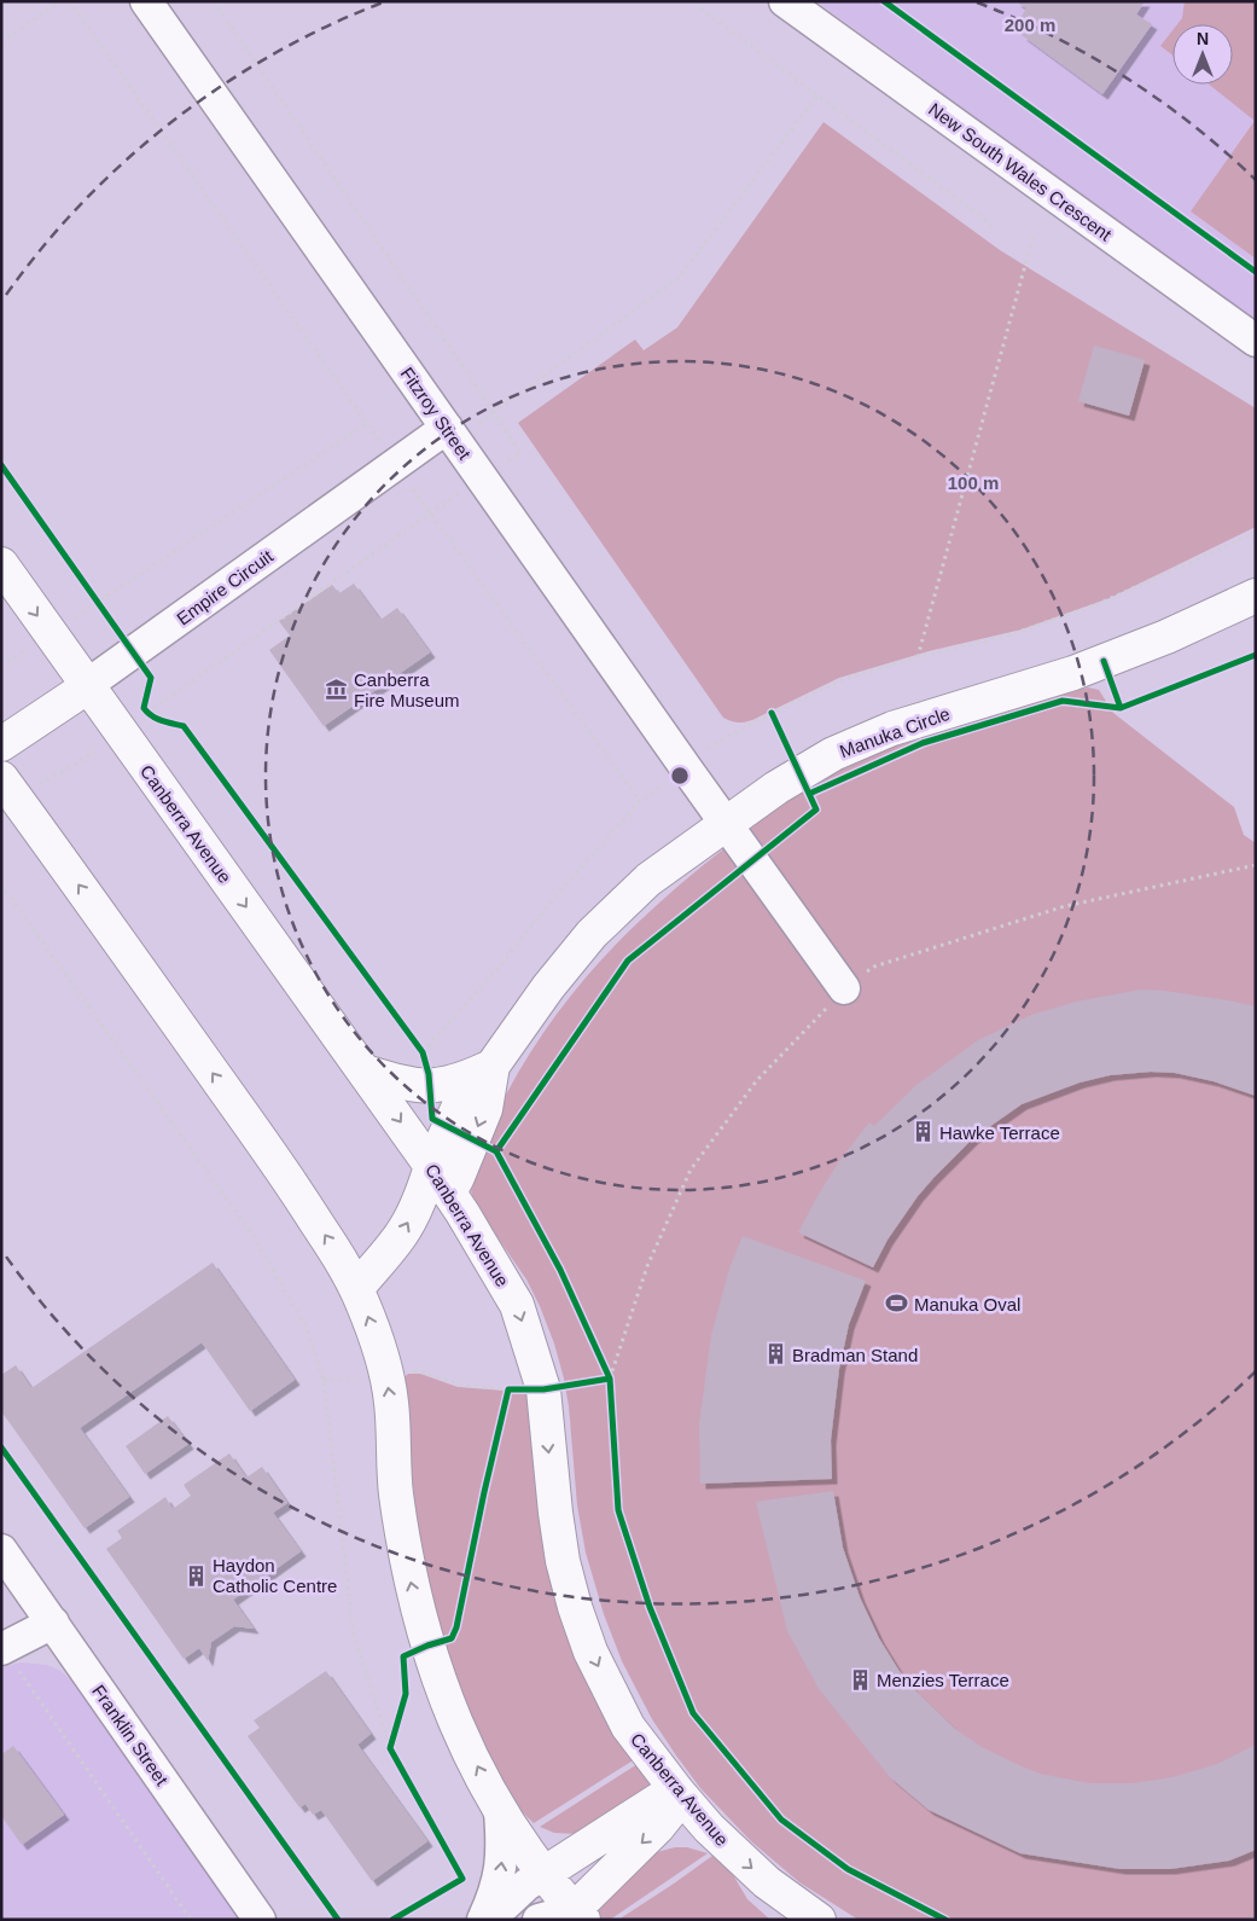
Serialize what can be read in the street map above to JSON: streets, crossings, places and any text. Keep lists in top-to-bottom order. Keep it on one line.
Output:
{"streets":{"main road":["Empire Circuit","Manuka Circle","Canberra Avenue"],"street":["New South Wales Crescent","Fitzroy Street","Franklin Street"]},"crossings":[["Fitzroy Street","Empire Circuit"],["Fitzroy Street","Manuka Circle"],["Empire Circuit","Canberra Avenue"],["Manuka Circle","Canberra Avenue"]],"places":{"museum":["Canberra Fire Museum"],"building":["Hawke Terrace","Bradman Stand","Haydon Catholic Centre","Menzies Terrace"],"sports":["Manuka Oval"]},"north":"top","rings":["200 m","100 m"]}
